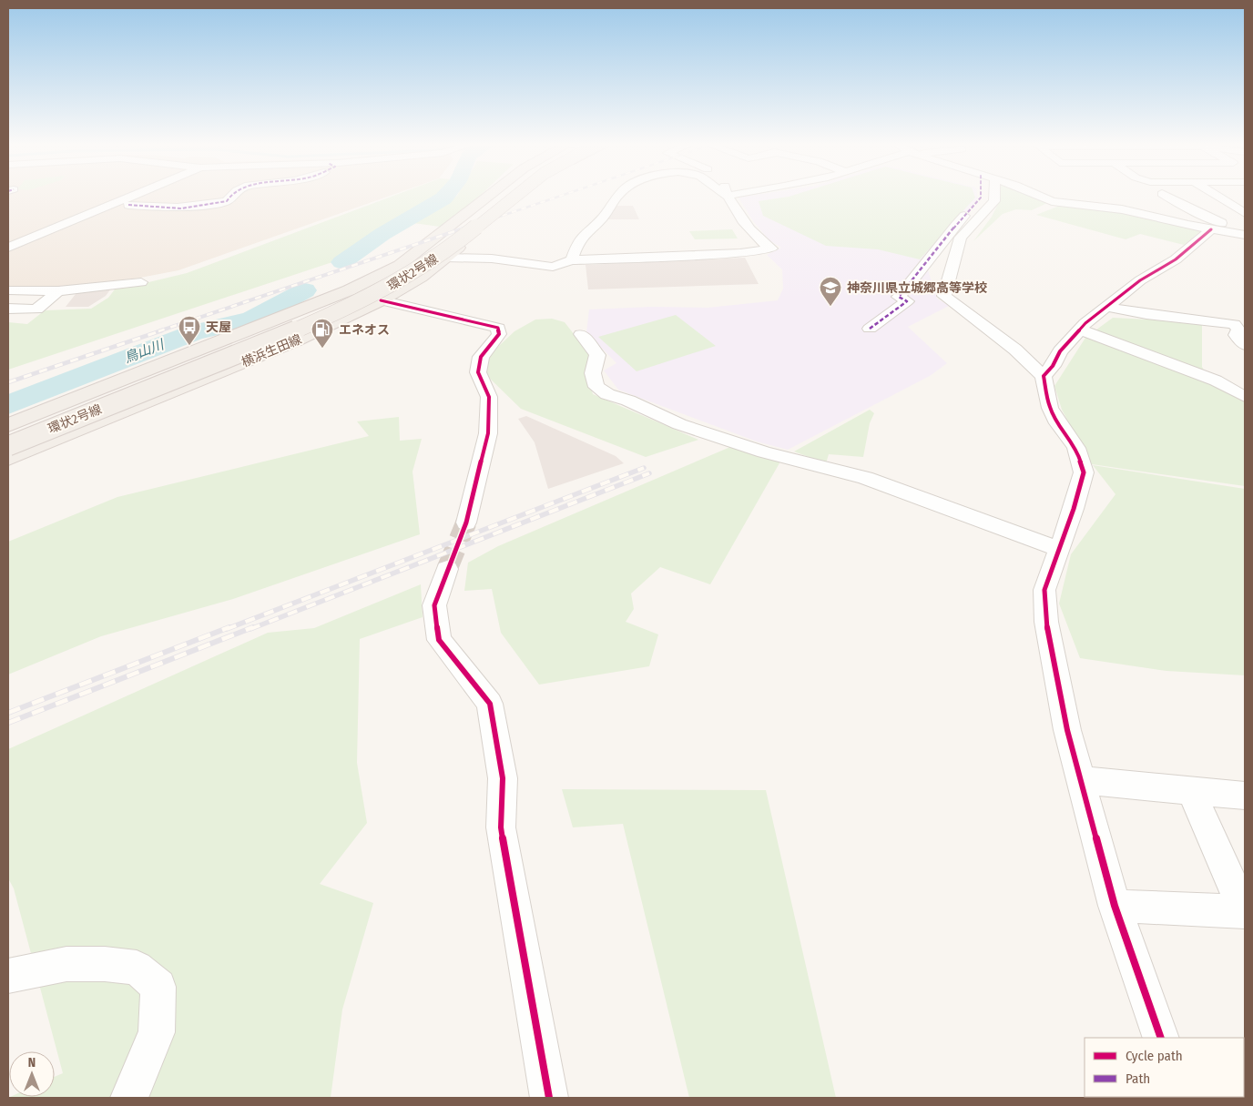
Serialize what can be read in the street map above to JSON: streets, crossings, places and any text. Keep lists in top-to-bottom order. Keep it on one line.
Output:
{"streets":{"main road":["環状2号線","横浜生田線"]},"water":["鳥山川"],"places":{"school or university":["神奈川県立城郷高等学校"],"bus stop":["天屋"],"fuel station":["エネオス"]},"legend":["Cycle path","Path"],"north":"top"}
